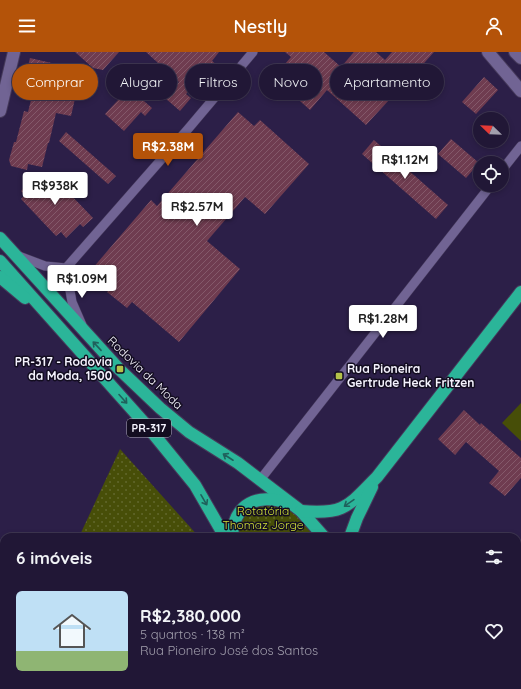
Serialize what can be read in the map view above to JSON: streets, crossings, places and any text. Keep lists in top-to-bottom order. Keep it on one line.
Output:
{"streets":{"highway":["Rodovia da Moda","PR-317"]},"crossings":[["Rodovia da Moda","PR-317"]],"parks":["Rotatória Thomaz Jorge"],"places":{"transit":["PR-317 - Rodovia da Moda, 1500","Rua Pioneira Gertrude Heck Fritzen"]},"north":"top left","page":{"header":"Nestly","chip":["Comprar","Alugar","Filtros","Novo","Apartamento"],"price":["R$2.38M","R$1.12M","R$938K","R$2.57M","R$1.09M","R$1.28M"],"heading":"6 imóveis","list":[{"name":"R$2,380,000","note":"5 quartos · 138 m² · Rua Pioneiro José dos Santos"}]}}
